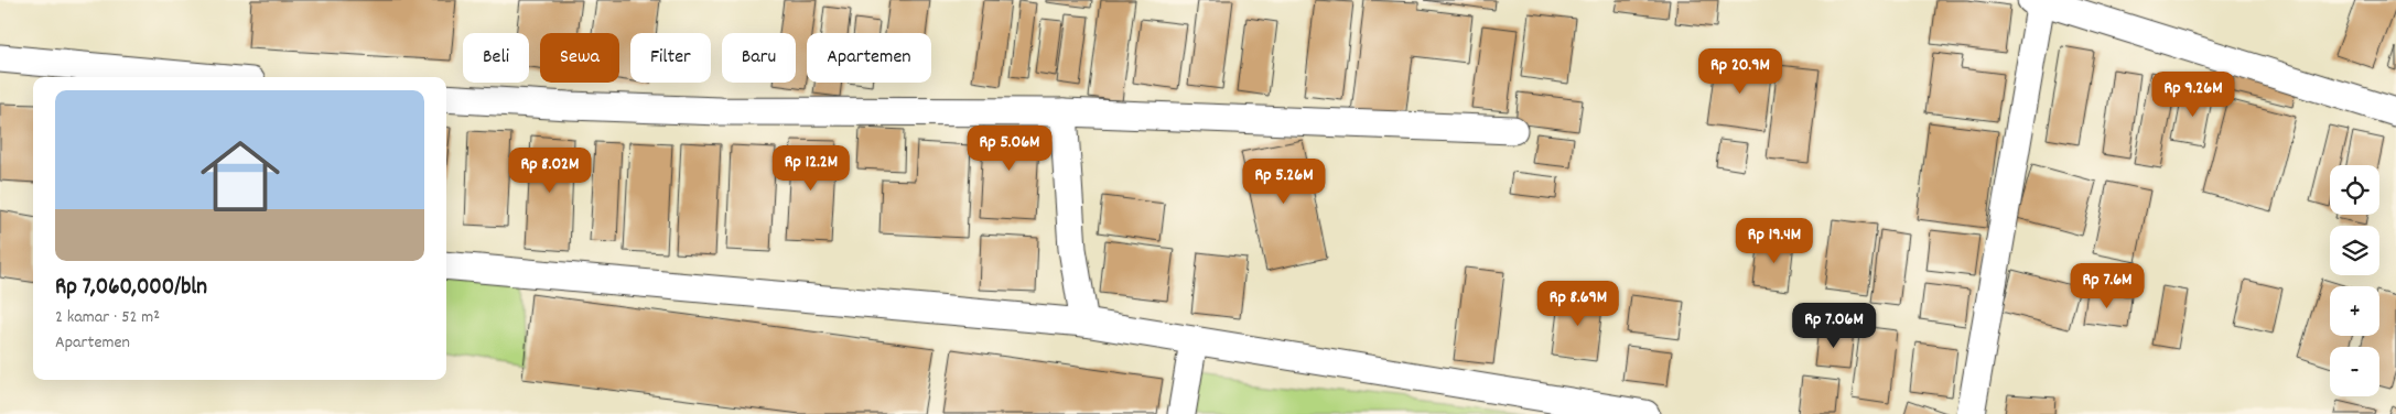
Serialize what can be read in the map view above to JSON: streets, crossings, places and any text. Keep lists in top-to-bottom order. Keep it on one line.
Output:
{"page":{"chip":["Beli","Sewa","Filter","Baru","Apartemen"],"price":["Rp 20.9M","Rp 9.26M","Rp 5.06M","Rp 12.2M","Rp 8.02M","Rp 5.26M","Rp 19.4M","Rp 7.6M","Rp 8.69M","Rp 7.06M"],"list":[{"name":"Rp 7,060,000/bln","note":"2 kamar · 52 m² · Apartemen"}],"map_buttons":["+","−"]}}
